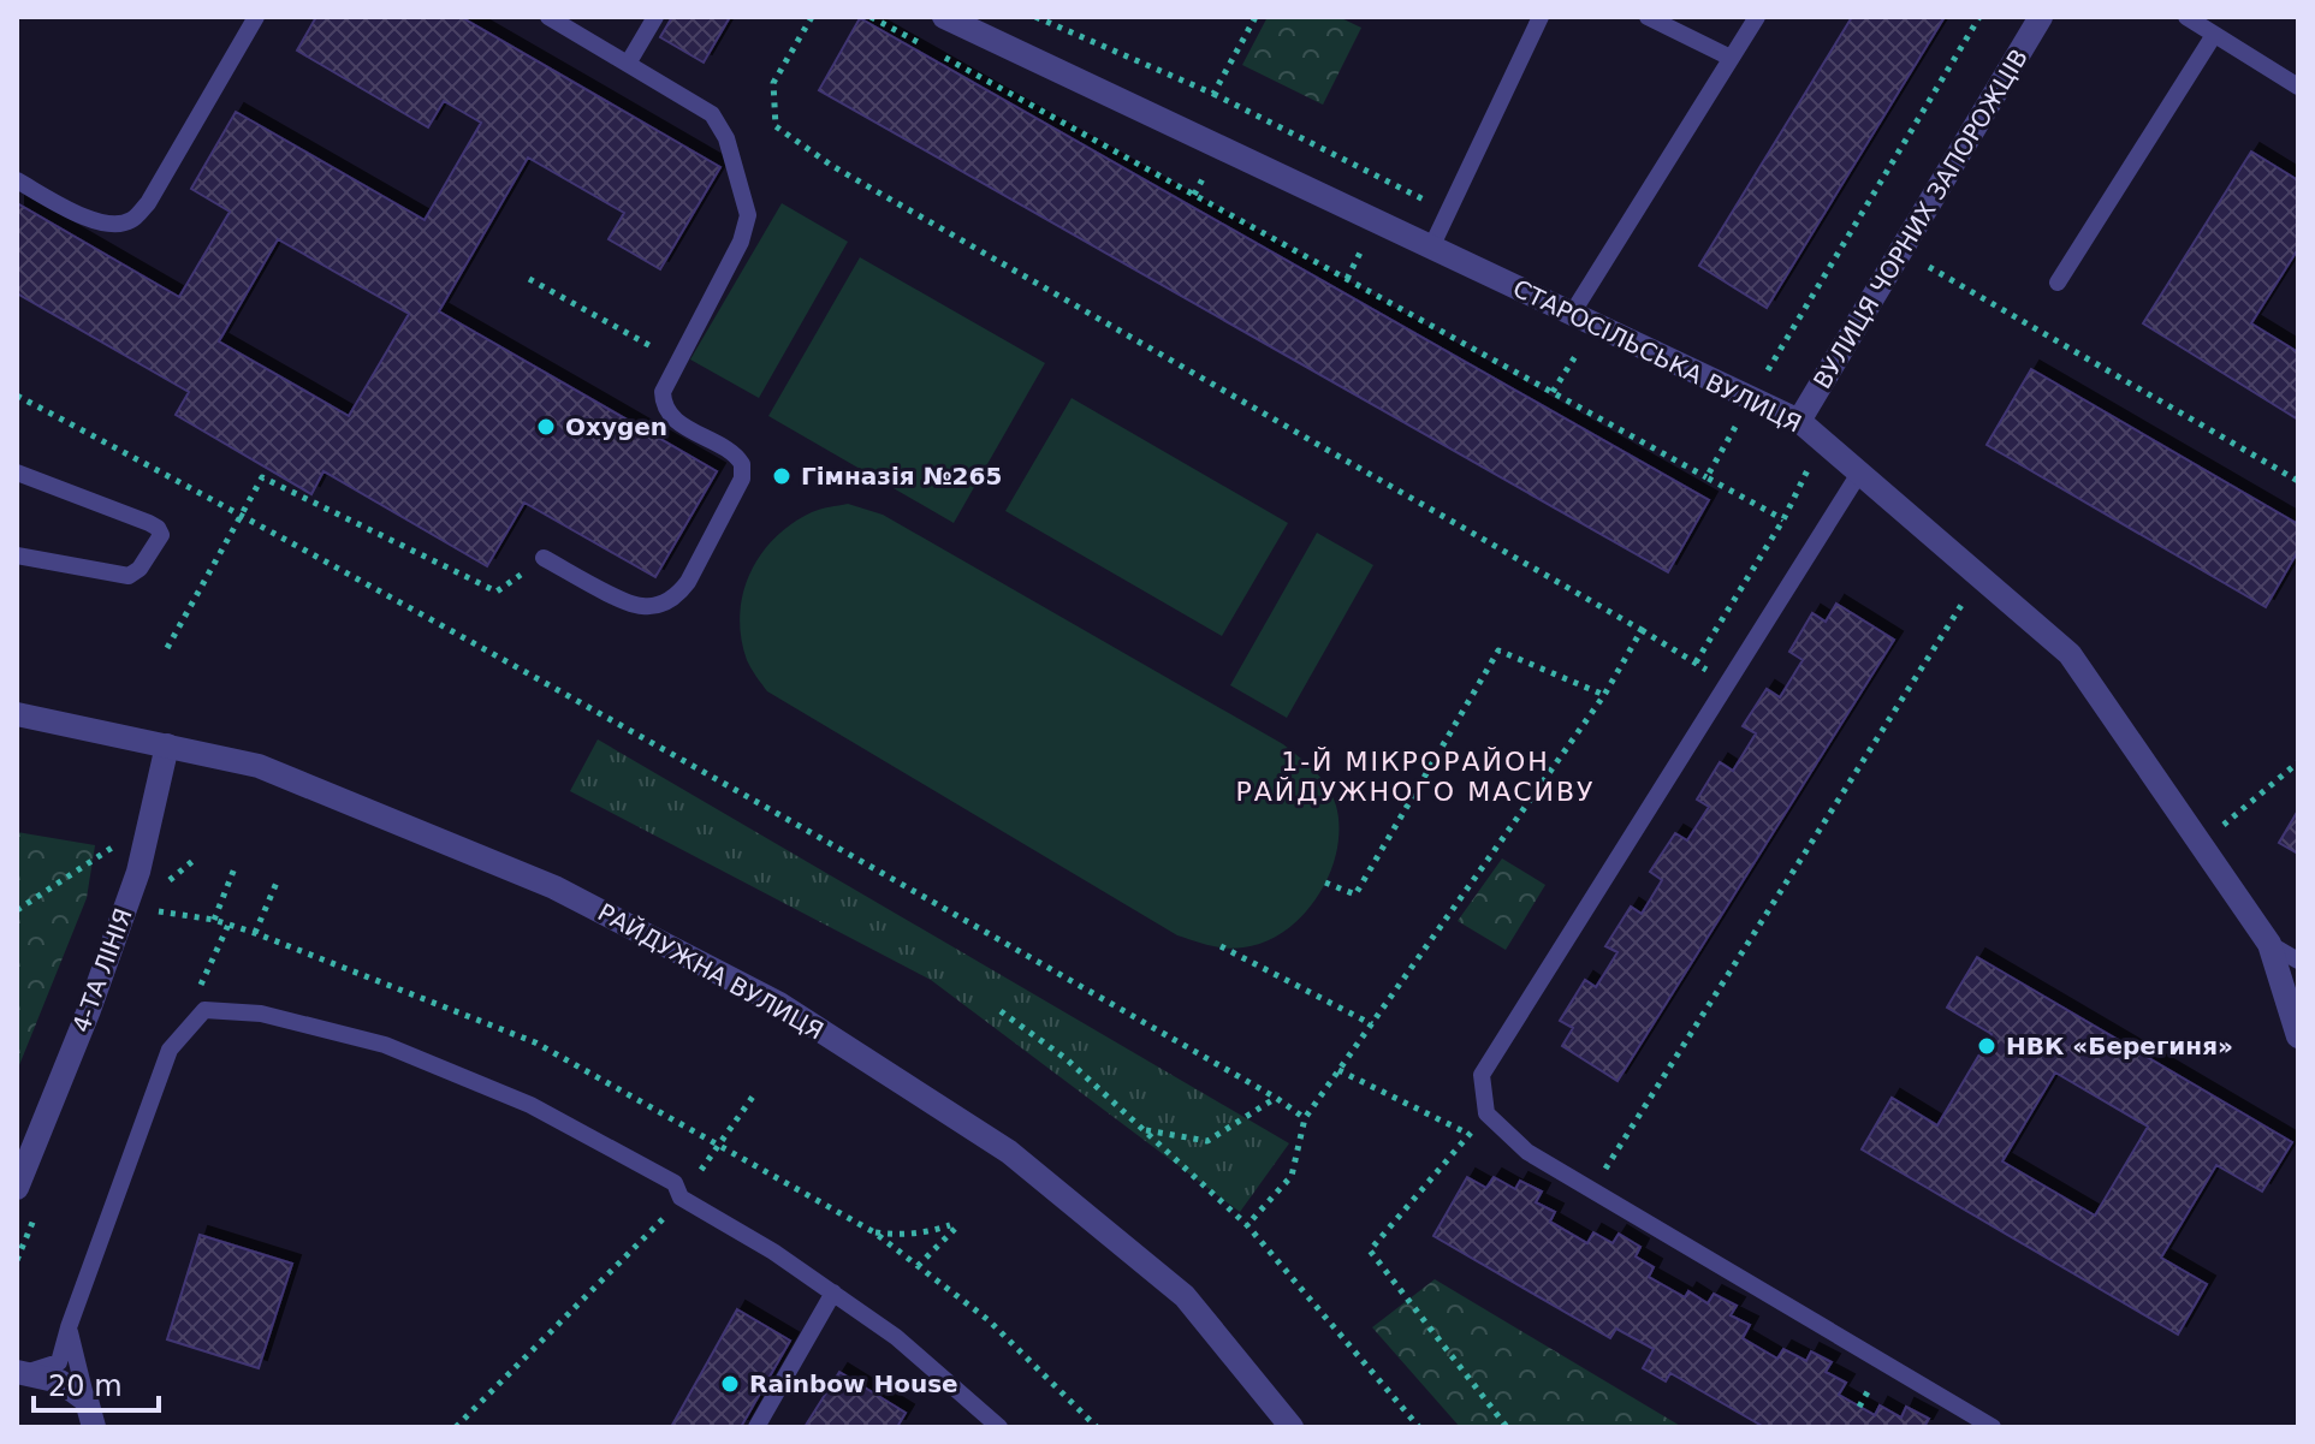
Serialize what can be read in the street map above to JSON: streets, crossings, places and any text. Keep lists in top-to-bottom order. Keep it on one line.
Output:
{"streets":{"street":["ВУЛИЦЯ ЧОРНИХ ЗАПОРОЖЦІВ","СТАРОСІЛЬСЬКА ВУЛИЦЯ","4-ТА ЛІНІЯ","РАЙДУЖНА ВУЛИЦЯ"]},"crossings":[["ВУЛИЦЯ ЧОРНИХ ЗАПОРОЖЦІВ","СТАРОСІЛЬСЬКА ВУЛИЦЯ"],["4-ТА ЛІНІЯ","РАЙДУЖНА ВУЛИЦЯ"]],"districts":["1-Й МІКРОРАЙОН РАЙДУЖНОГО МАСИВУ"],"places":["Oxygen","Гімназія №265","НВК «Берегиня»","Rainbow House"],"scale_bar":"20 m"}
